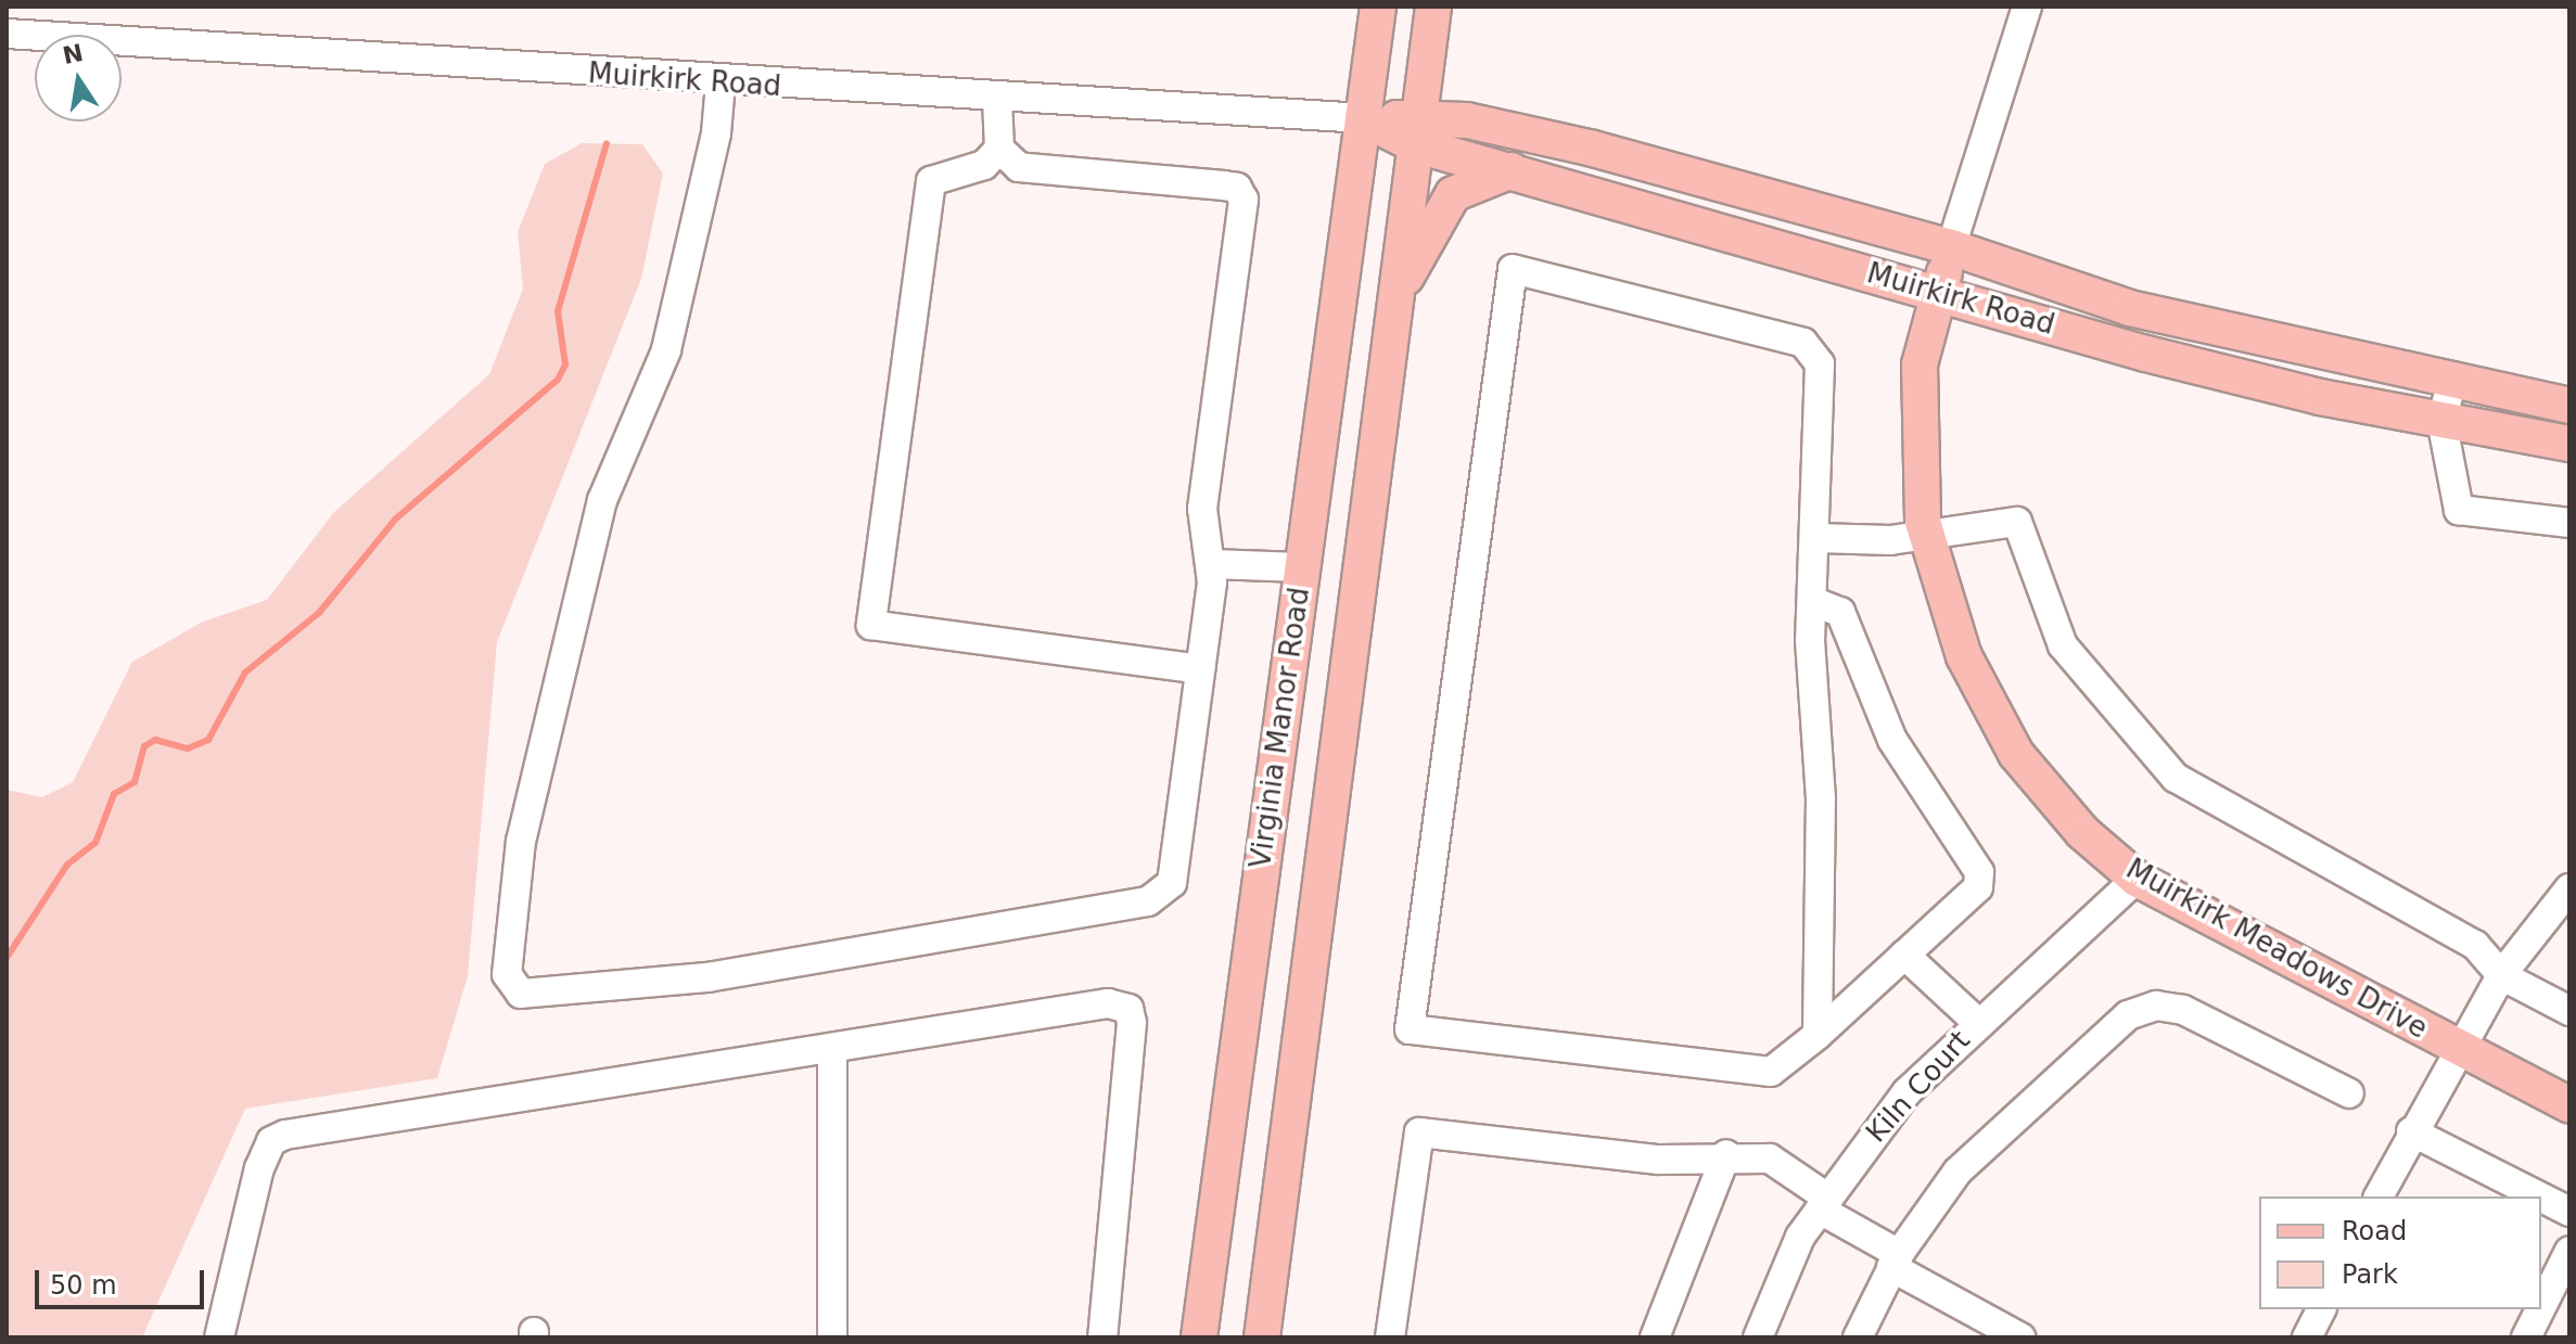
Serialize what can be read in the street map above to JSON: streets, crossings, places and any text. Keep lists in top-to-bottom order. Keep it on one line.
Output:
{"streets":{"main road":["Muirkirk Road","Virginia Manor Road","Muirkirk Meadows Drive"],"street":["Kiln Court"]},"crossings":[["Muirkirk Road","Virginia Manor Road"],["Muirkirk Road","Muirkirk Meadows Drive"],["Muirkirk Meadows Drive","Kiln Court"]],"legend":["Road","Park"],"scale_bar":"50 m","north":"top"}
